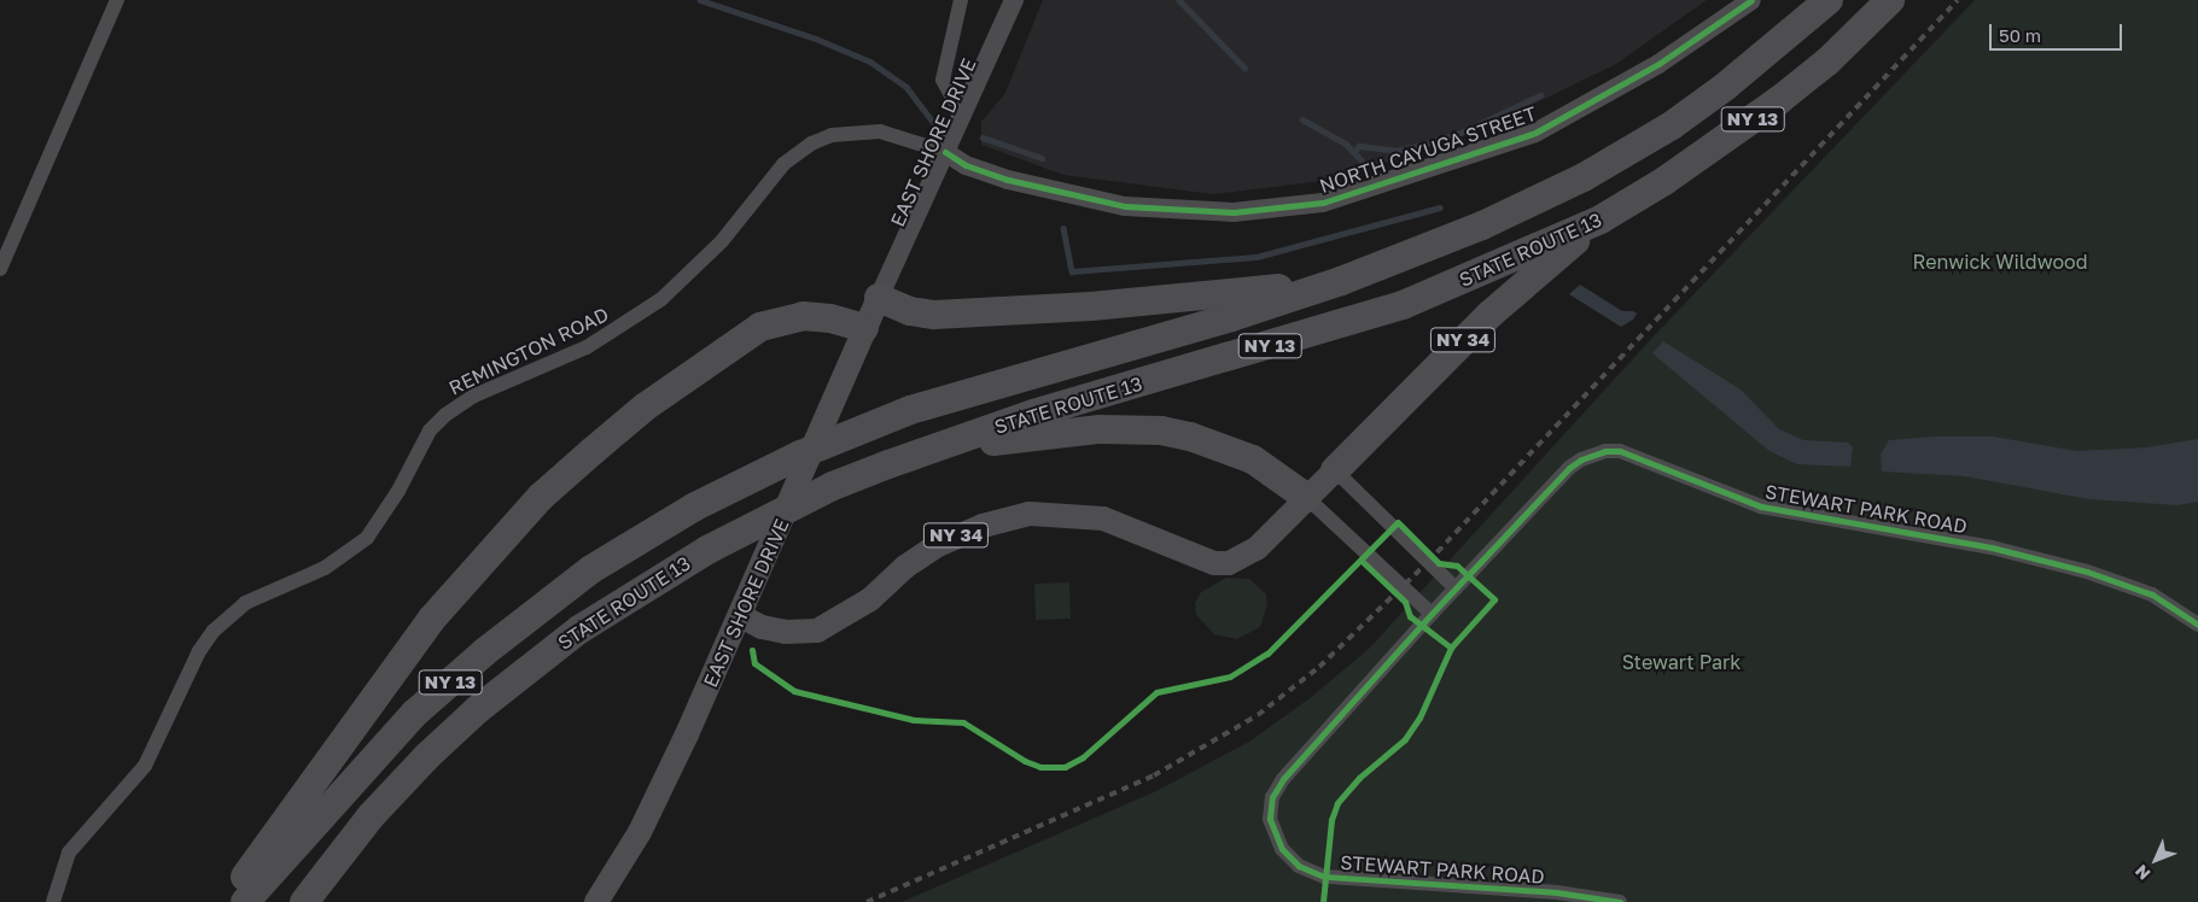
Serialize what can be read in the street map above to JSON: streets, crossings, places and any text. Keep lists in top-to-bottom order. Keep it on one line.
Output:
{"streets":{"highway":["NY 13","STATE ROUTE 13","NY 34"],"main road":["EAST SHORE DRIVE"],"street":["NORTH CAYUGA STREET","REMINGTON ROAD","STEWART PARK ROAD"]},"crossings":[["EAST SHORE DRIVE","NORTH CAYUGA STREET"],["EAST SHORE DRIVE","NY 34"],["EAST SHORE DRIVE","REMINGTON ROAD"],["NORTH CAYUGA STREET","REMINGTON ROAD"],["STATE ROUTE 13","NY 34"]],"parks":["Renwick Wildwood","Stewart Park"],"scale_bar":"50 m","north":"bottom left"}
